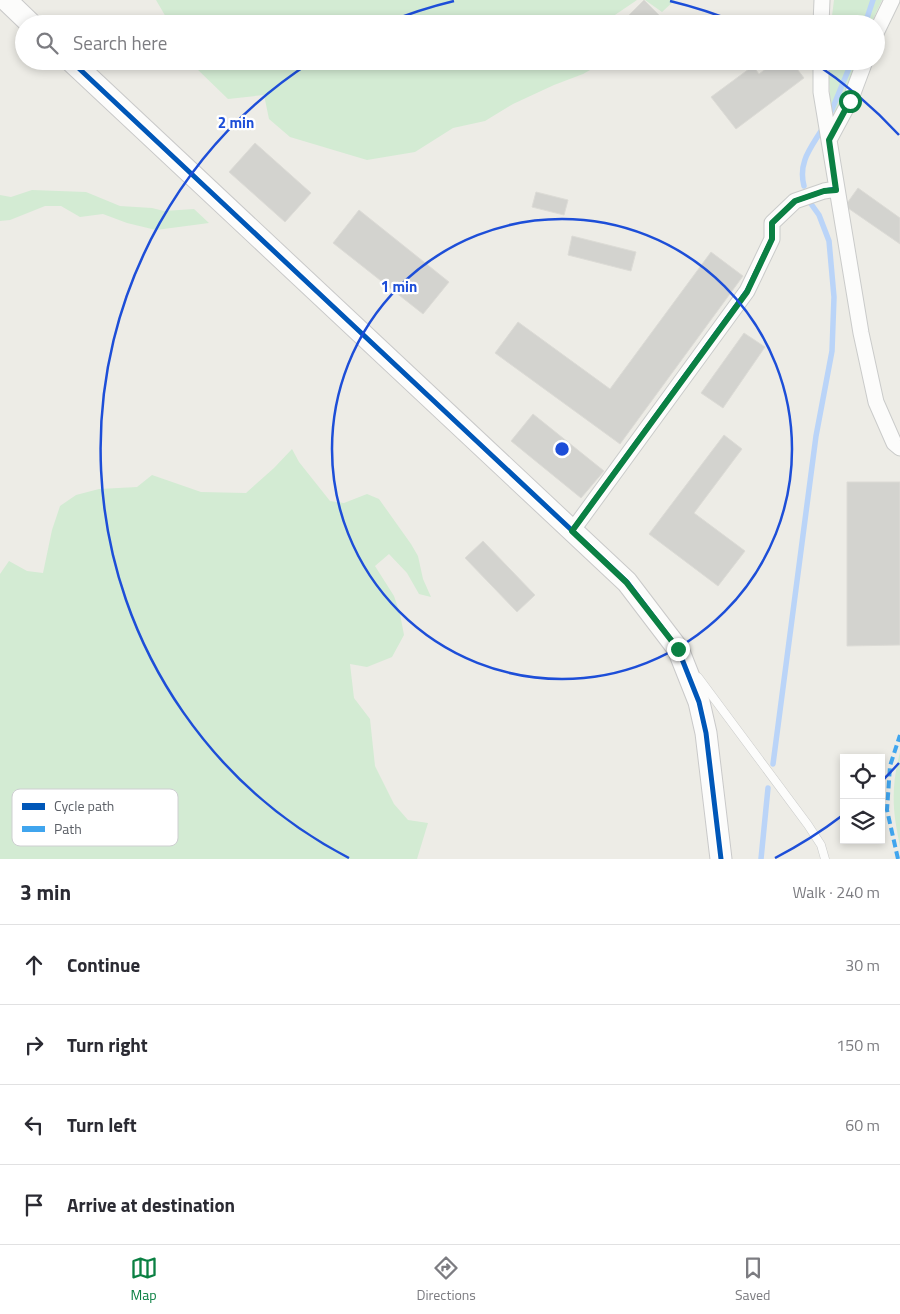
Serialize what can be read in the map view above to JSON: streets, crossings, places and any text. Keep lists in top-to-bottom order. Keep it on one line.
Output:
{"legend":["Cycle path","Path"],"page":{"search":"Search here","heading":["3 min","Walk · 240 m"],"list":[["Continue","30 m"],["Turn right","150 m"],["Turn left","60 m"],"Arrive at destination"],"nav":["Map","Directions","Saved"]},"rings":["2 min","1 min"]}
